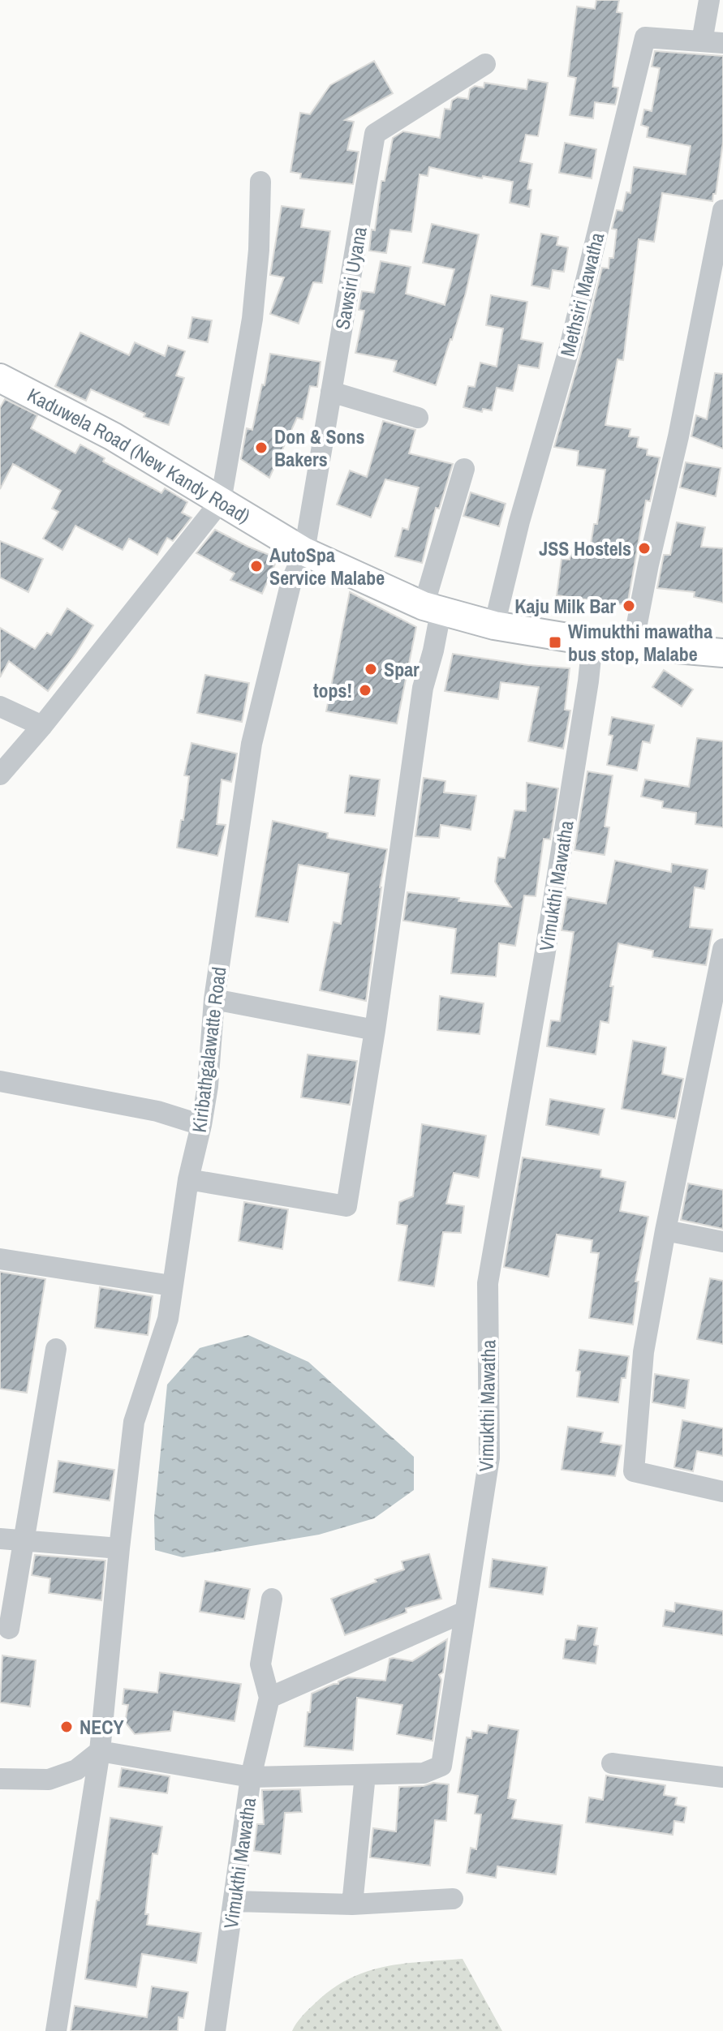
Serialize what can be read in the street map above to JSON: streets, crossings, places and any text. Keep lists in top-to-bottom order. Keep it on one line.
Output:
{"streets":{"main road":["Kaduwela Road (New Kandy Road)"],"street":["Sawsiri Uyana","Methsiri Mawatha","Vimukthi Mawatha","Kiribathgalawatte Road"]},"crossings":[["Sawsiri Uyana","Kaduwela Road (New Kandy Road)"],["Sawsiri Uyana","Kiribathgalawatte Road"],["Methsiri Mawatha","Kaduwela Road (New Kandy Road)"],["Kaduwela Road (New Kandy Road)","Vimukthi Mawatha"],["Kaduwela Road (New Kandy Road)","Kiribathgalawatte Road"]],"places":{"other":["Don & Sons Bakers","JSS Hostels","AutoSpa Service Malabe","Kaju Milk Bar","Spar","tops!","NECY"],"transit":["Wimukthi mawatha bus stop, Malabe"]}}
